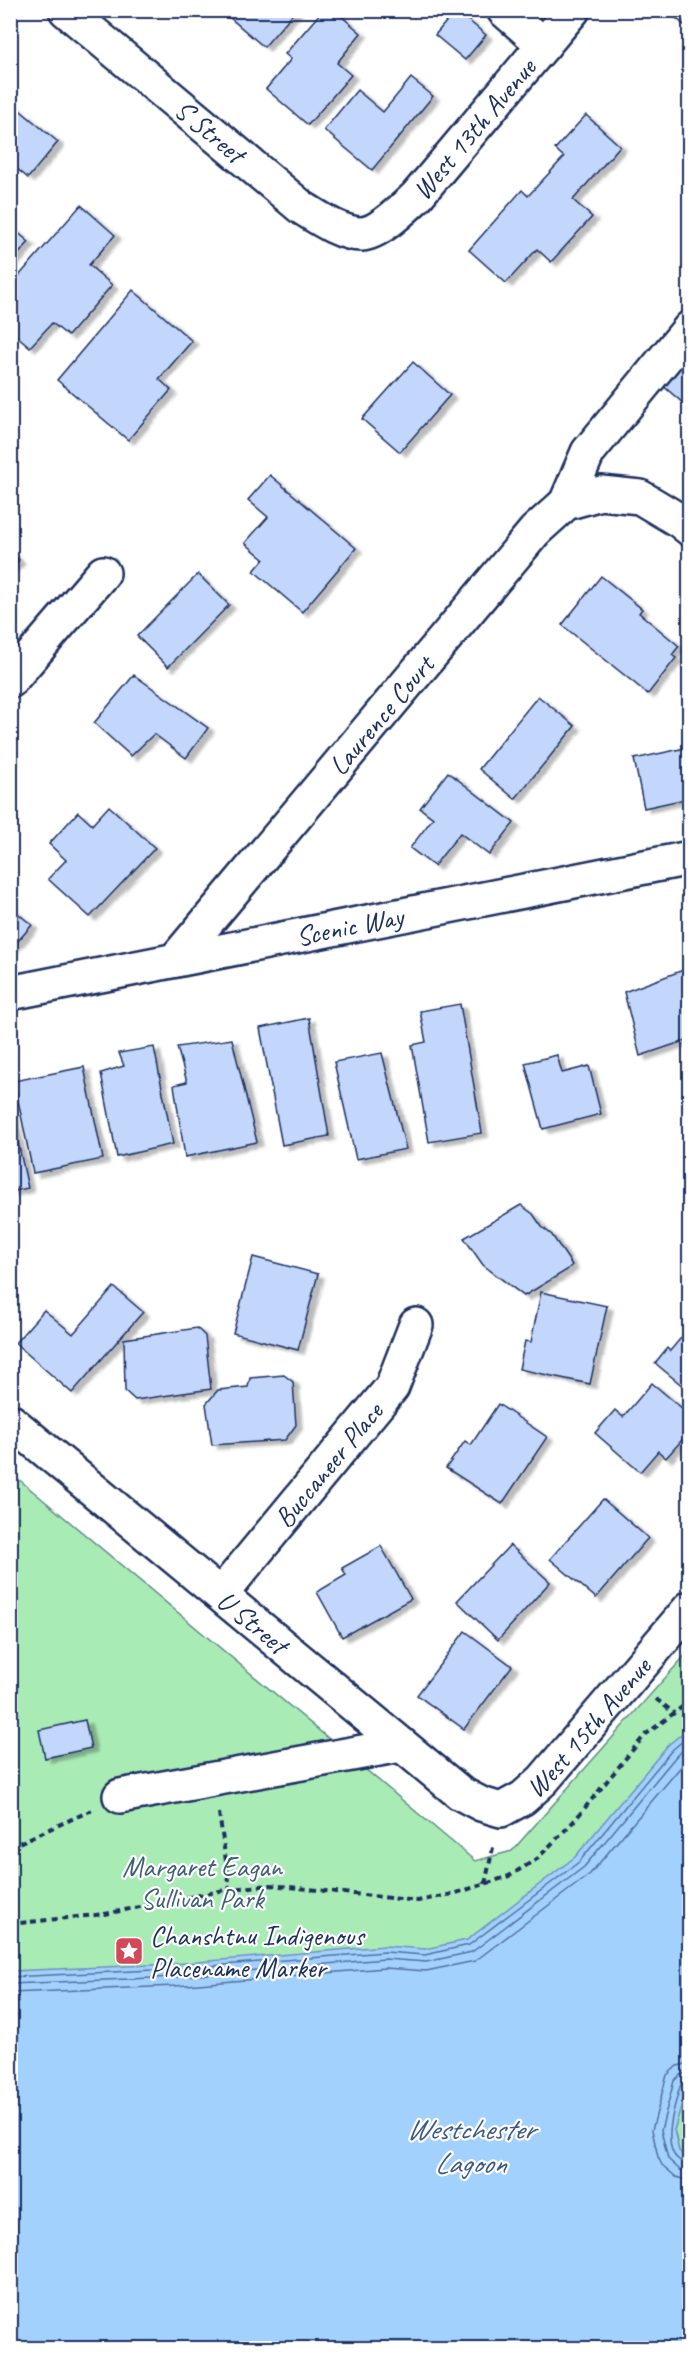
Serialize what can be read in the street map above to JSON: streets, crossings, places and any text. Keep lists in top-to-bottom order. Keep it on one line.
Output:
{"streets":{"street":["West 13th Avenue","S Street","Laurence Court","Scenic Way","Buccaneer Place","U Street","West 15th Avenue"]},"crossings":[["West 13th Avenue","S Street"],["Laurence Court","Scenic Way"],["Buccaneer Place","U Street"],["U Street","West 15th Avenue"]],"water":["Westchester Lagoon"],"parks":["Margaret Eagan Sullivan Park"],"places":{"place":["Chanshtnu Indigenous Placename Marker"]}}
